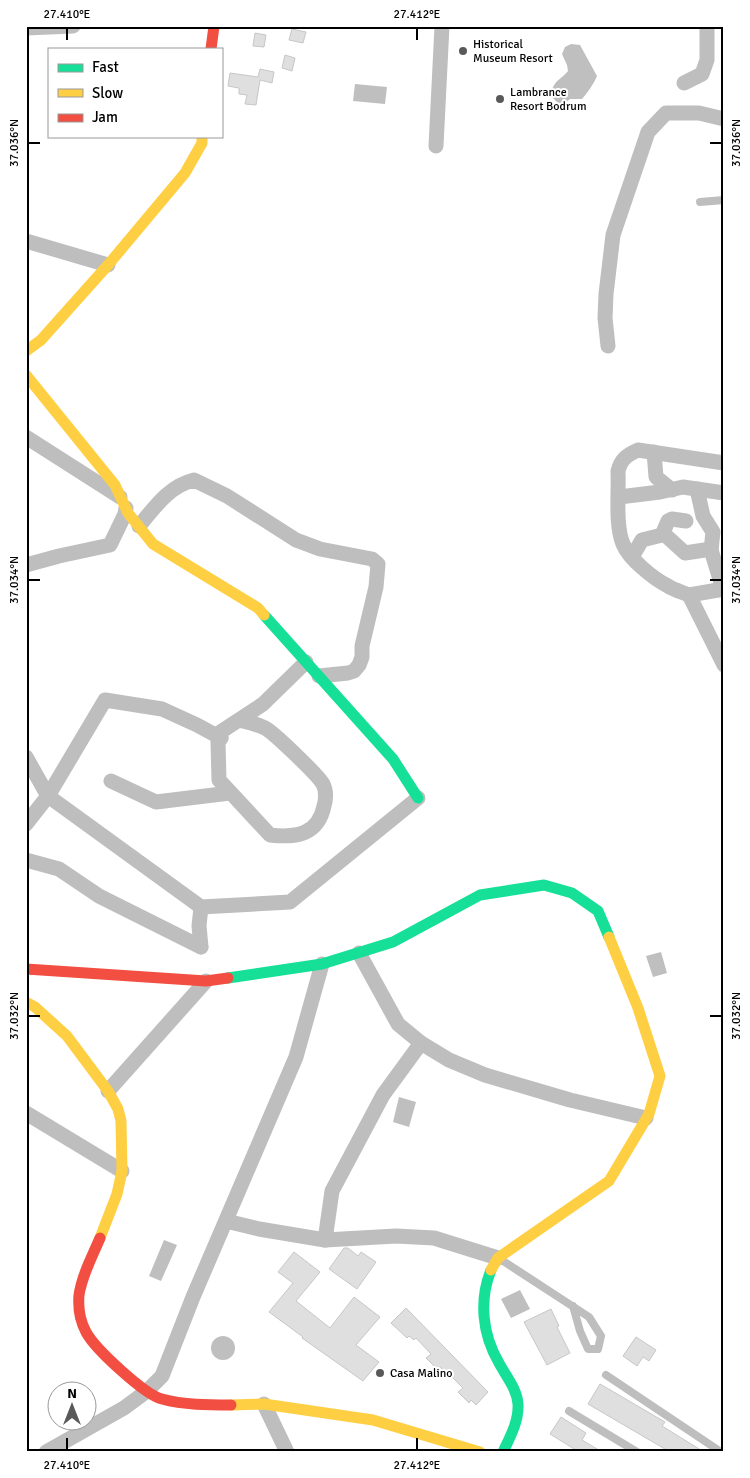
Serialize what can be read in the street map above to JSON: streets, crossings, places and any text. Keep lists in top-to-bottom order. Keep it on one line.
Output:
{"places":["Historical Museum Resort","Lambrance Resort Bodrum","Casa Malino"],"legend":["Fast","Slow","Jam"],"north":"top","coordinates":["27.410°E","27.412°E","37.036°N","37.034°N","37.032°N"]}
